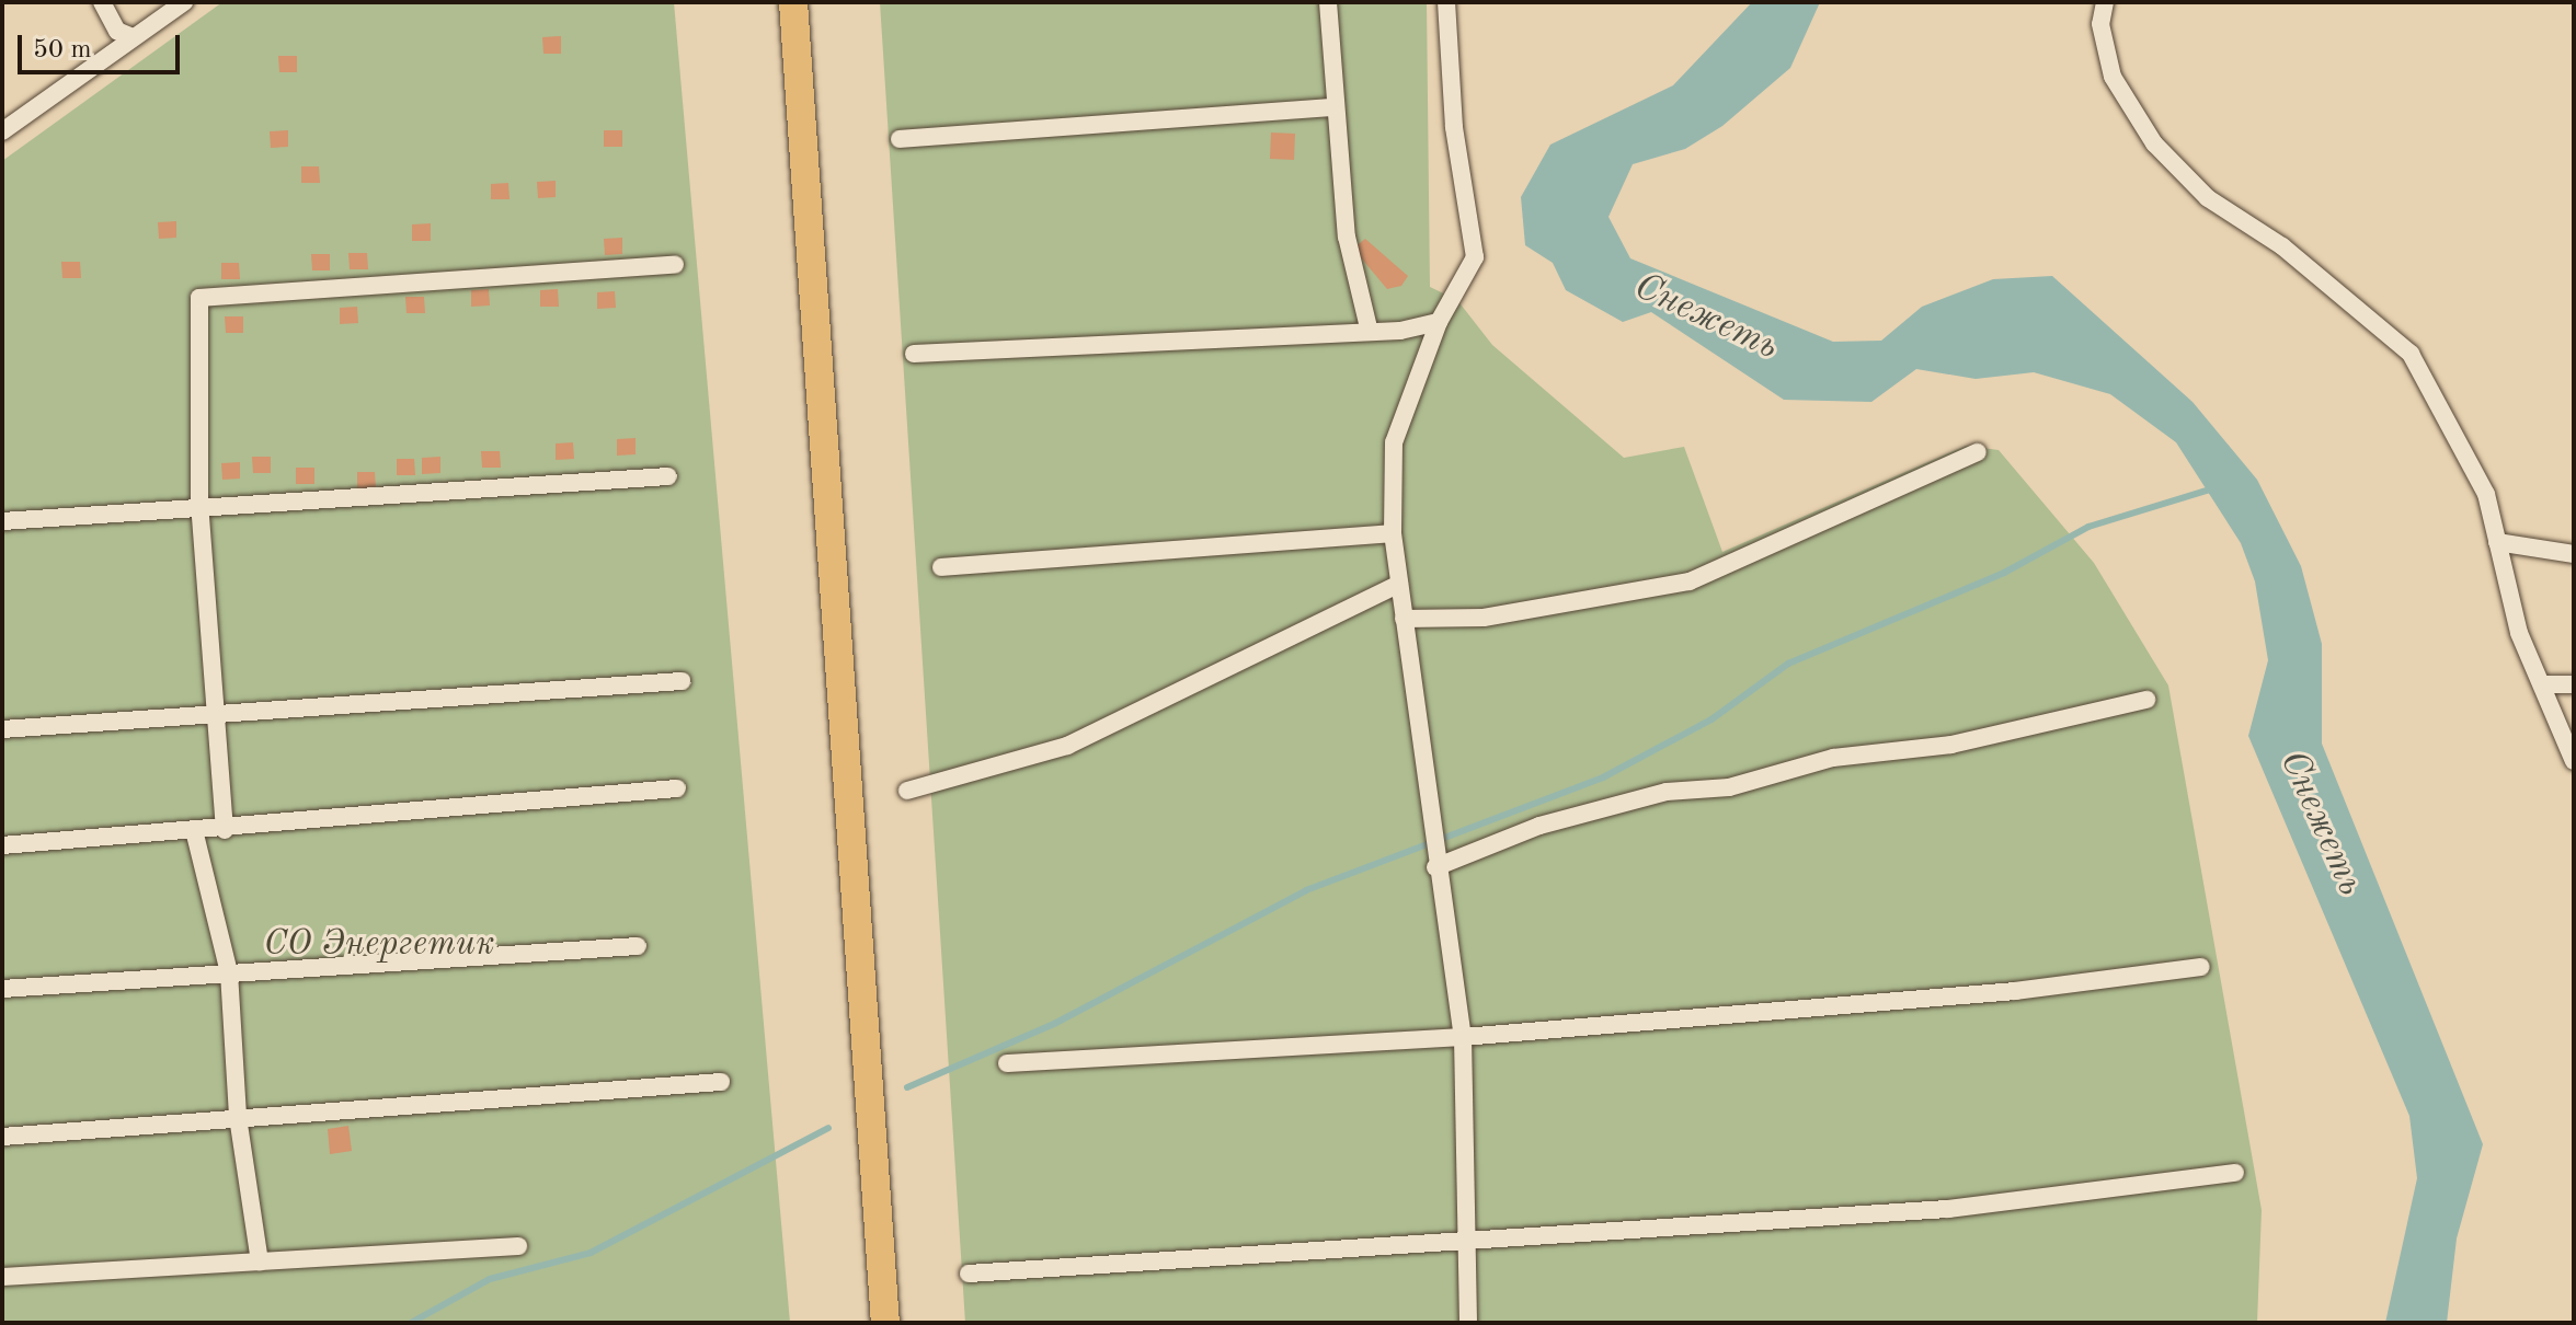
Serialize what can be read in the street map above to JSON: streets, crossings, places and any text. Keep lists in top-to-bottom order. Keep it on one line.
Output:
{"water":["Снежеть"],"parks":["СО Энергетик"],"scale_bar":"50 m"}
